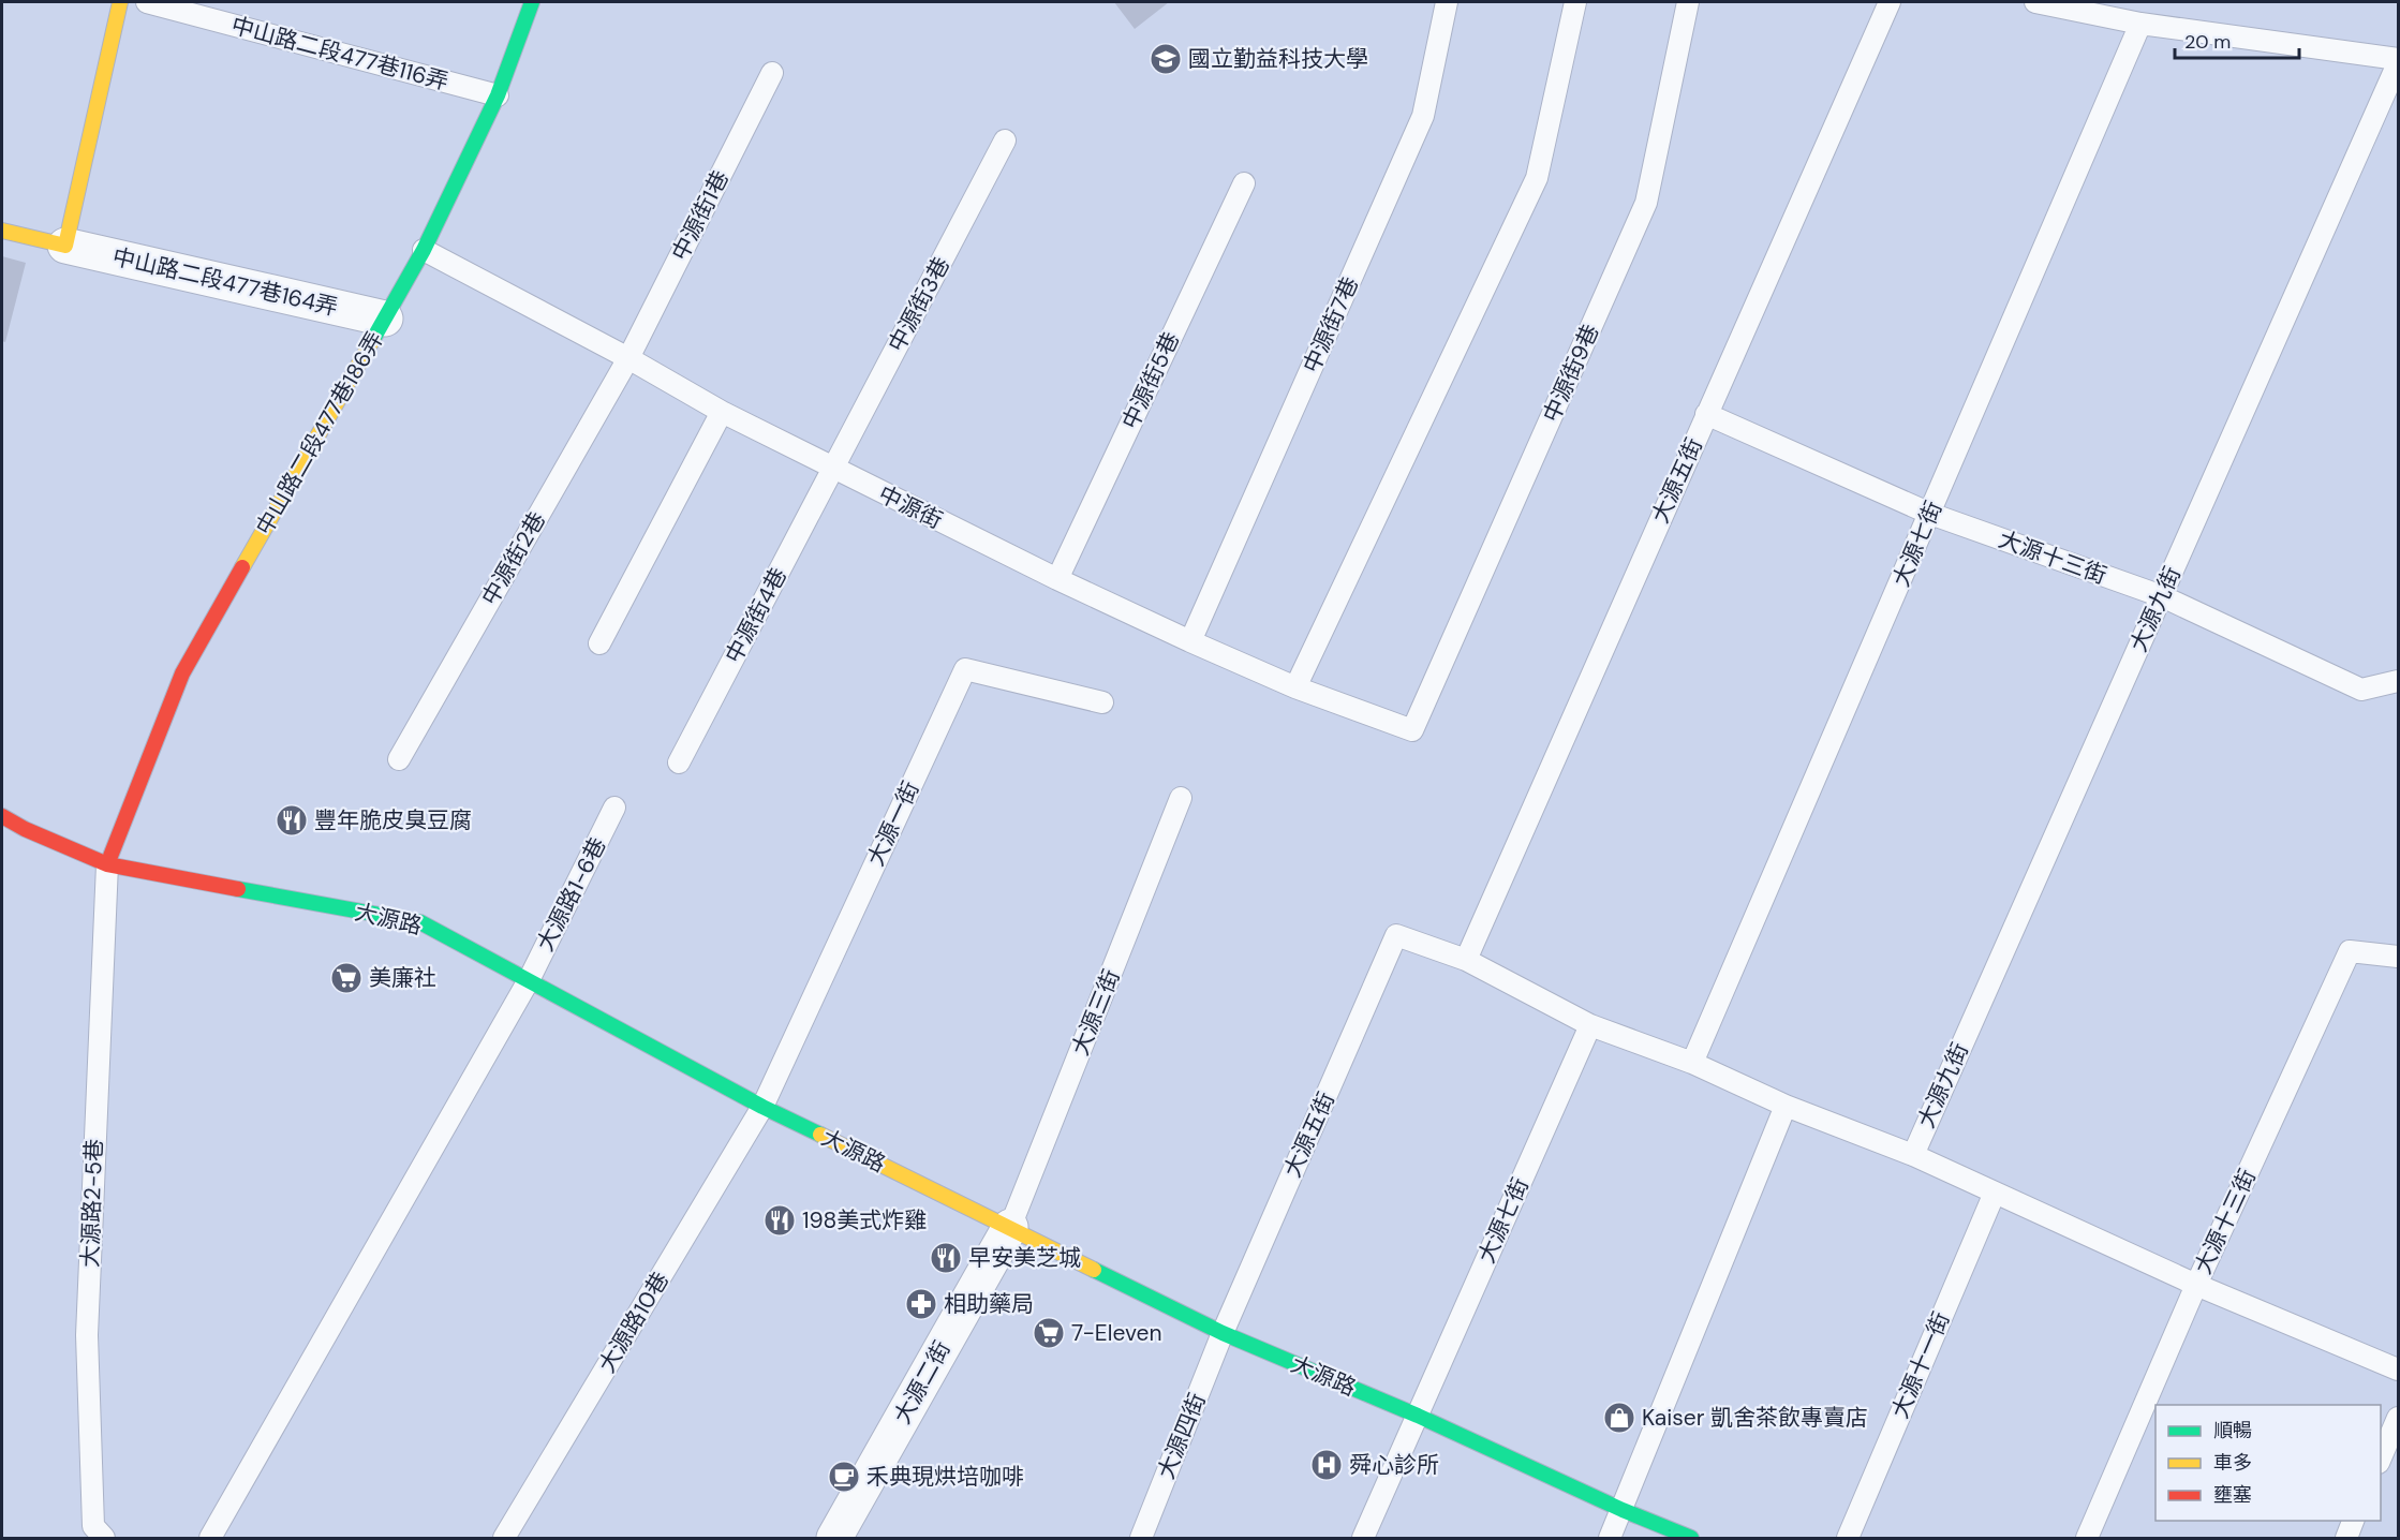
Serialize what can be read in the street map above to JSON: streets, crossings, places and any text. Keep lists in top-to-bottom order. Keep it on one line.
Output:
{"streets":{"street":["中山路二段477巷164弄","中山路二段477巷186弄","大源路","大源二街"],"lane":["中山路二段477巷116弄","中源街1巷","中源街3巷","中源街7巷","中源街9巷","中源街5巷","大源五街","中源街","大源七街","大源十三街","中源街2巷","大源九街","中源街4巷","大源一街","大源路1-6巷","大源三街","大源路2-5巷","大源路10巷","大源十一街","大源四街"]},"crossings":[["中山路二段477巷116弄","中山路二段477巷186弄"],["中源街1巷","中源街"],["中源街1巷","中源街2巷"],["中山路二段477巷164弄","中山路二段477巷186弄"],["中源街3巷","中源街"],["中源街3巷","中源街4巷"],["中源街7巷","中源街"],["中源街9巷","中源街"],["中源街5巷","中源街"],["中山路二段477巷186弄","中源街"],["中山路二段477巷186弄","大源路"],["中山路二段477巷186弄","大源路2-5巷"],["大源五街","大源十三街"],["大源五街","大源路"],["大源五街","大源四街"],["中源街","中源街2巷"],["中源街","中源街4巷"],["大源七街","大源十三街"],["大源七街","大源路"],["大源十三街","大源九街"],["大源一街","大源路"],["大源一街","大源路10巷"],["大源路1-6巷","大源路"],["大源路","大源三街"],["大源路","大源路2-5巷"],["大源路","大源路10巷"],["大源路","大源二街"],["大源路","大源四街"],["大源三街","大源二街"]],"places":{"school or university":["國立勤益科技大學"],"restaurant":["豐年脆皮臭豆腐","198美式炸雞","早安美芝城"],"supermarket":["美廉社","7-Eleven"],"pharmacy":["相助藥局"],"shop":["Kaiser 凱舍茶飲專賣店"],"hospital":["舜心診所"],"cafe":["禾典現烘培咖啡"]},"legend":["順暢","車多","壅塞"],"scale_bar":"20 m"}
